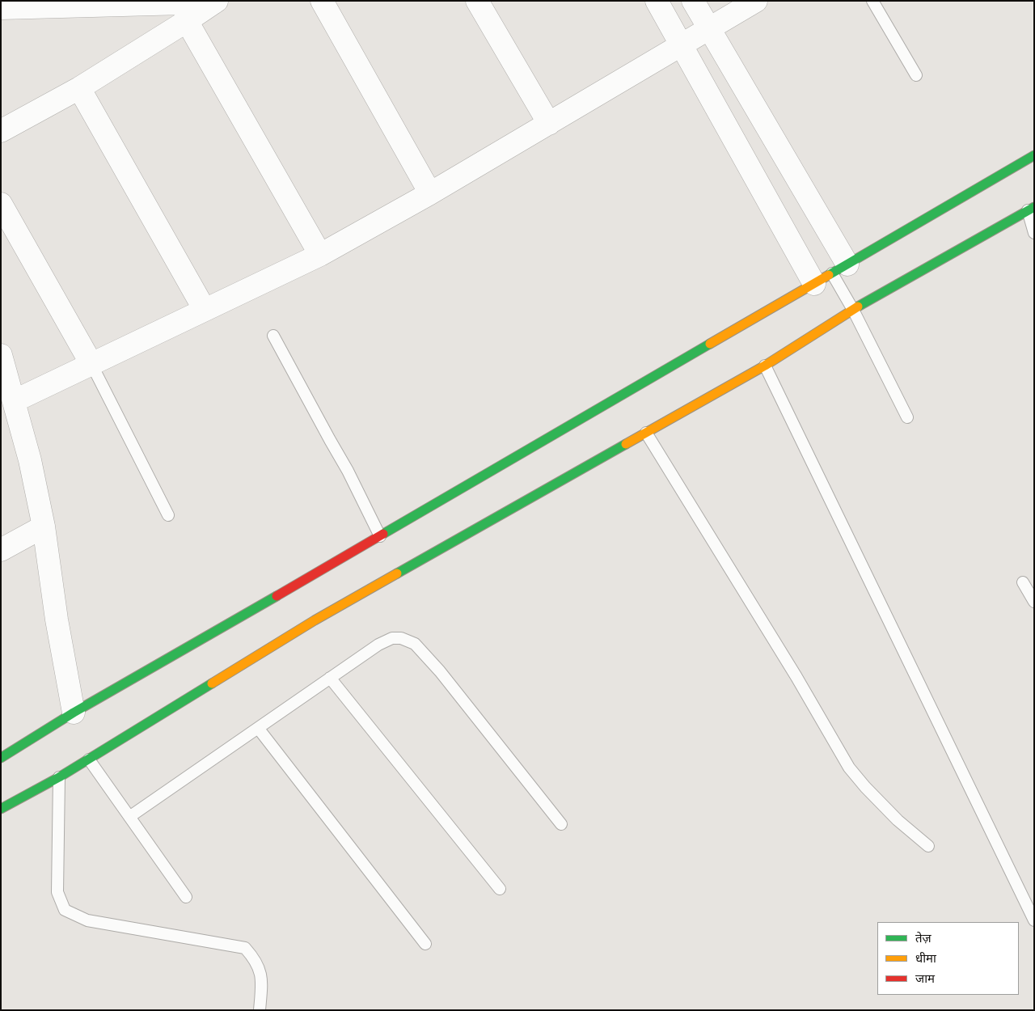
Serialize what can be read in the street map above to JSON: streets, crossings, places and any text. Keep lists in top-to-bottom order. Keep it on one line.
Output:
{"legend":["तेज़","धीमा","जाम"]}
